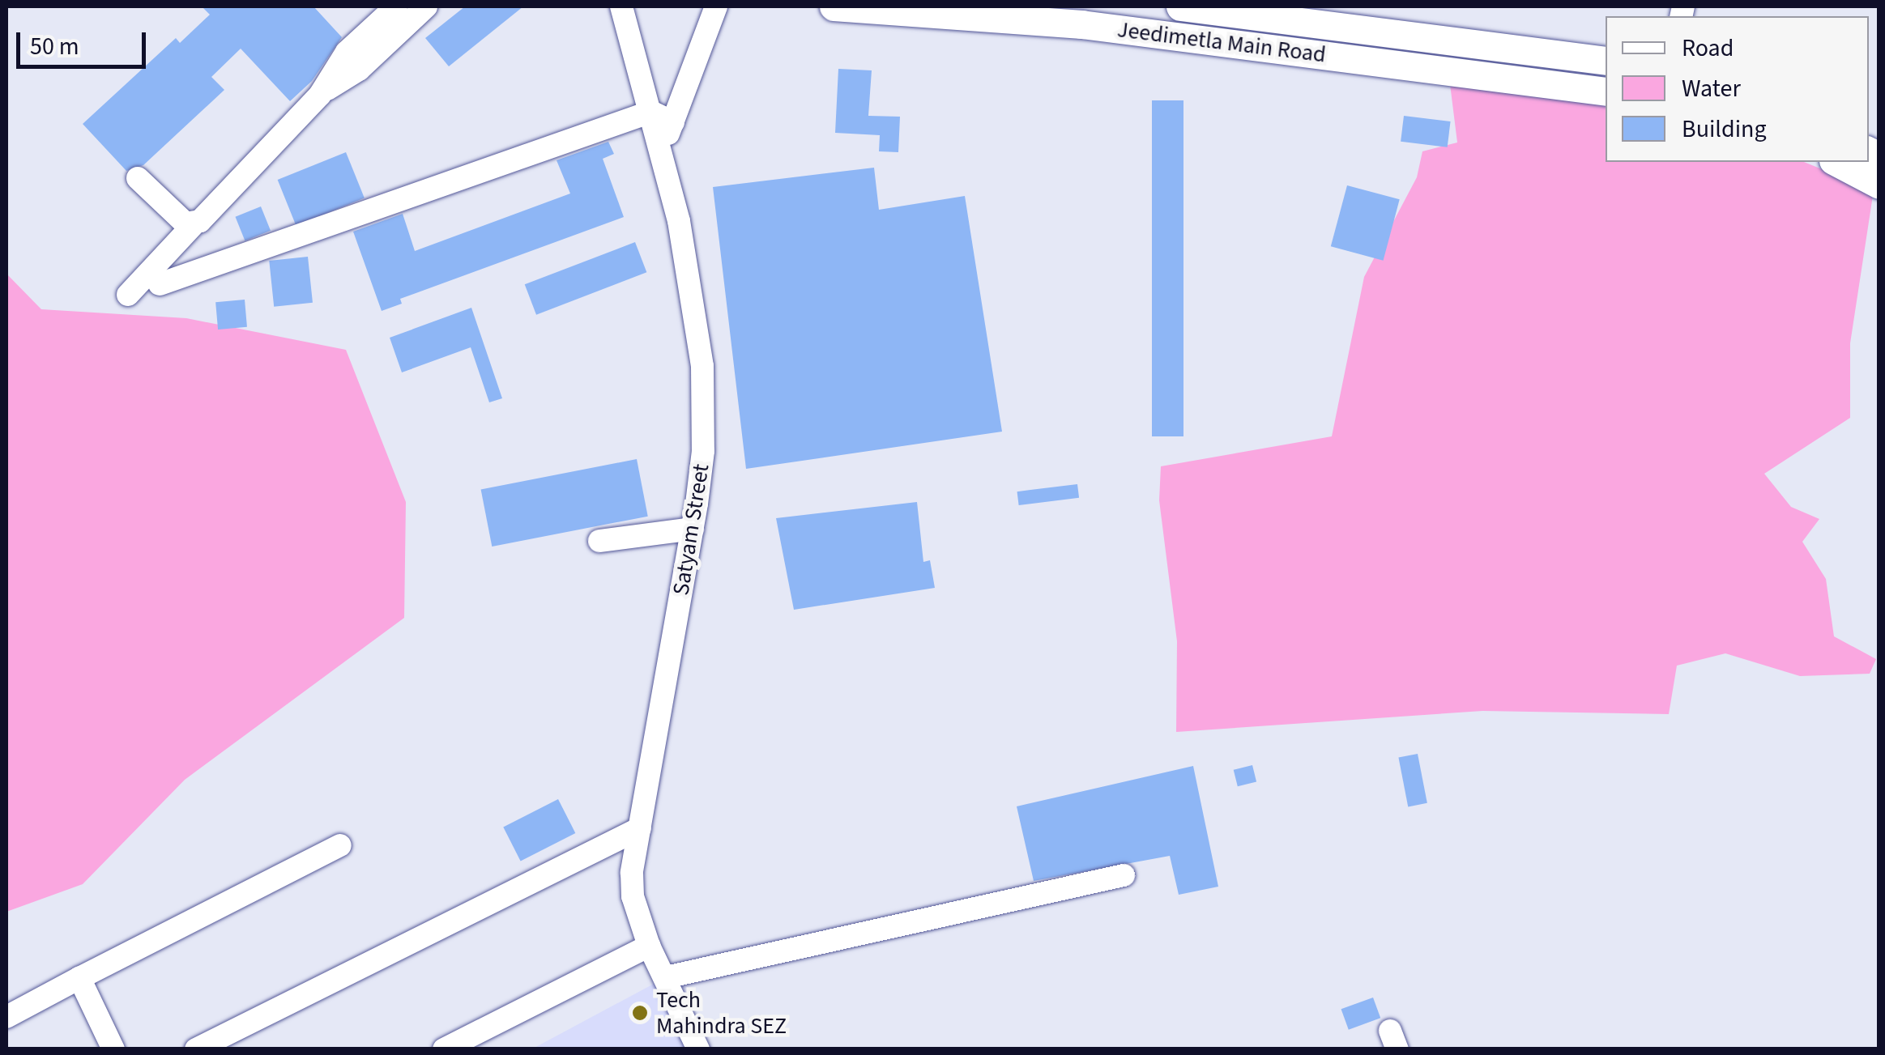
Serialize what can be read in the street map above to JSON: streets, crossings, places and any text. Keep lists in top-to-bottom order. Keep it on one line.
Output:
{"streets":{"main road":["Jeedimetla Main Road"],"street":["Satyam Street"]},"places":["Tech Mahindra SEZ"],"legend":["Road","Water","Building"],"scale_bar":"50 m"}
